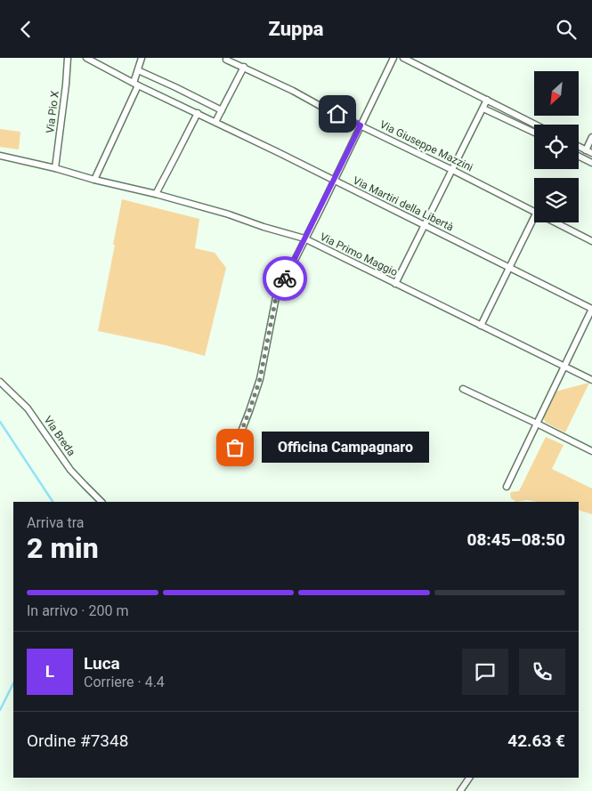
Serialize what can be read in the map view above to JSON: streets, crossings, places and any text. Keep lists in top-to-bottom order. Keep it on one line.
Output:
{"streets":{"street":["Via Pio X","Via Giuseppe Mazzini","Via Martiri della Libertà","Via Primo Maggio","Via Breda"]},"crossings":[["Via Pio X","Via Primo Maggio"]],"places":["Officina Campagnaro"],"north":"bottom left","page":{"header":"Zuppa","bubble":"Officina Campagnaro","heading":["2 min","Arriva tra","08:45–08:50"],"panel":["Luca","Corriere · 4.4","Ordine #7348","42.63 €"],"bar":"In arrivo · 200 m","round":"L"}}
